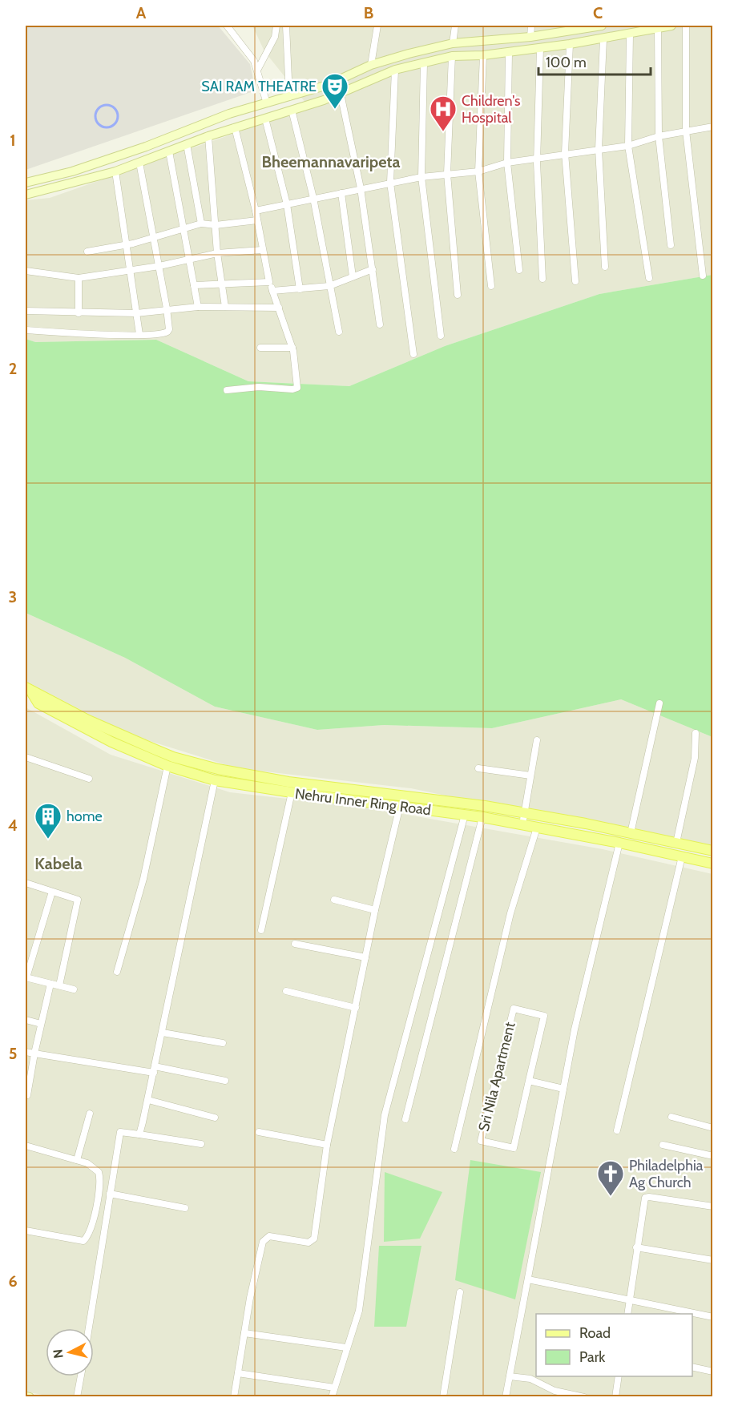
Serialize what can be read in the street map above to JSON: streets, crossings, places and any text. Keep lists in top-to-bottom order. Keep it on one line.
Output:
{"streets":{"main road":["Nehru Inner Ring Road"],"street":["Sri Nila Apartment"]},"districts":["Bheemannavaripeta","Kabela"],"places":{"theatre":["SAI RAM THEATRE"],"hospital":["Children's Hospital"],"building":["home"],"church":["Philadelphia Ag Church"]},"legend":["Road","Park"],"scale_bar":"100 m","north":"left","grid":{"columns":["A","B","C"],"rows":["1","2","3","4","5","6"]}}
